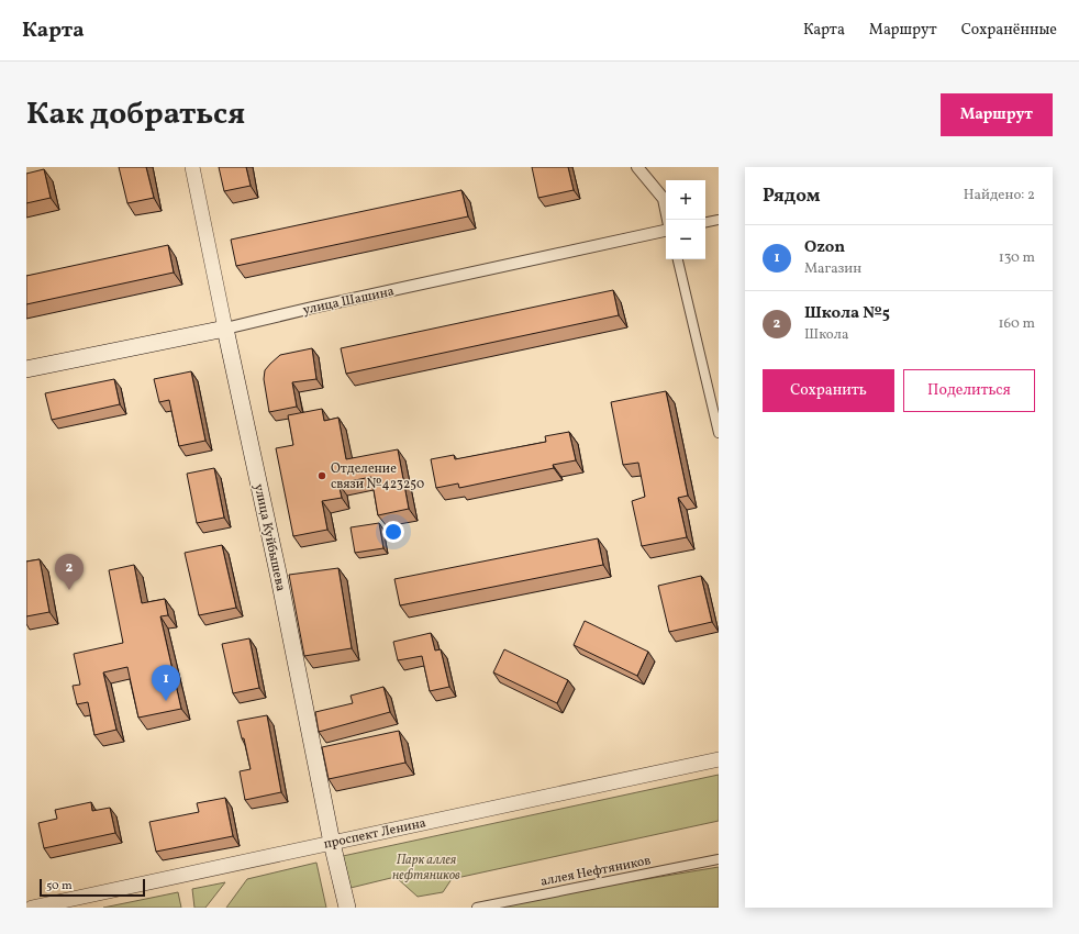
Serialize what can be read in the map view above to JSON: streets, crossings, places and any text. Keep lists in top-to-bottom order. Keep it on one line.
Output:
{"streets":{"main road":["улица Шашина","улица Куйбышева"],"street":["проспект Ленина","аллея Нефтяников"]},"crossings":[["улица Шашина","улица Куйбышева"],["улица Куйбышева","проспект Ленина"]],"parks":["Парк аллея нефтяников"],"places":["Отделение связи №423250"],"scale_bar":"50 m","page":{"header":"Карта","nav":["Карта","Маршрут","Сохранённые"],"title":"Как добраться","buttons":["Маршрут",["Сохранить","Поделиться"]],"heading":["Рядом","Найдено: 2"],"map_buttons":["+","−"],"list":[{"mark":"1","name":"Ozon","note":"Магазин","value":"130 m"},{"mark":"2","name":"Школа №5","note":"Школа","value":"160 m"}],"pins":["2","1"],"scale":"50 m"}}
